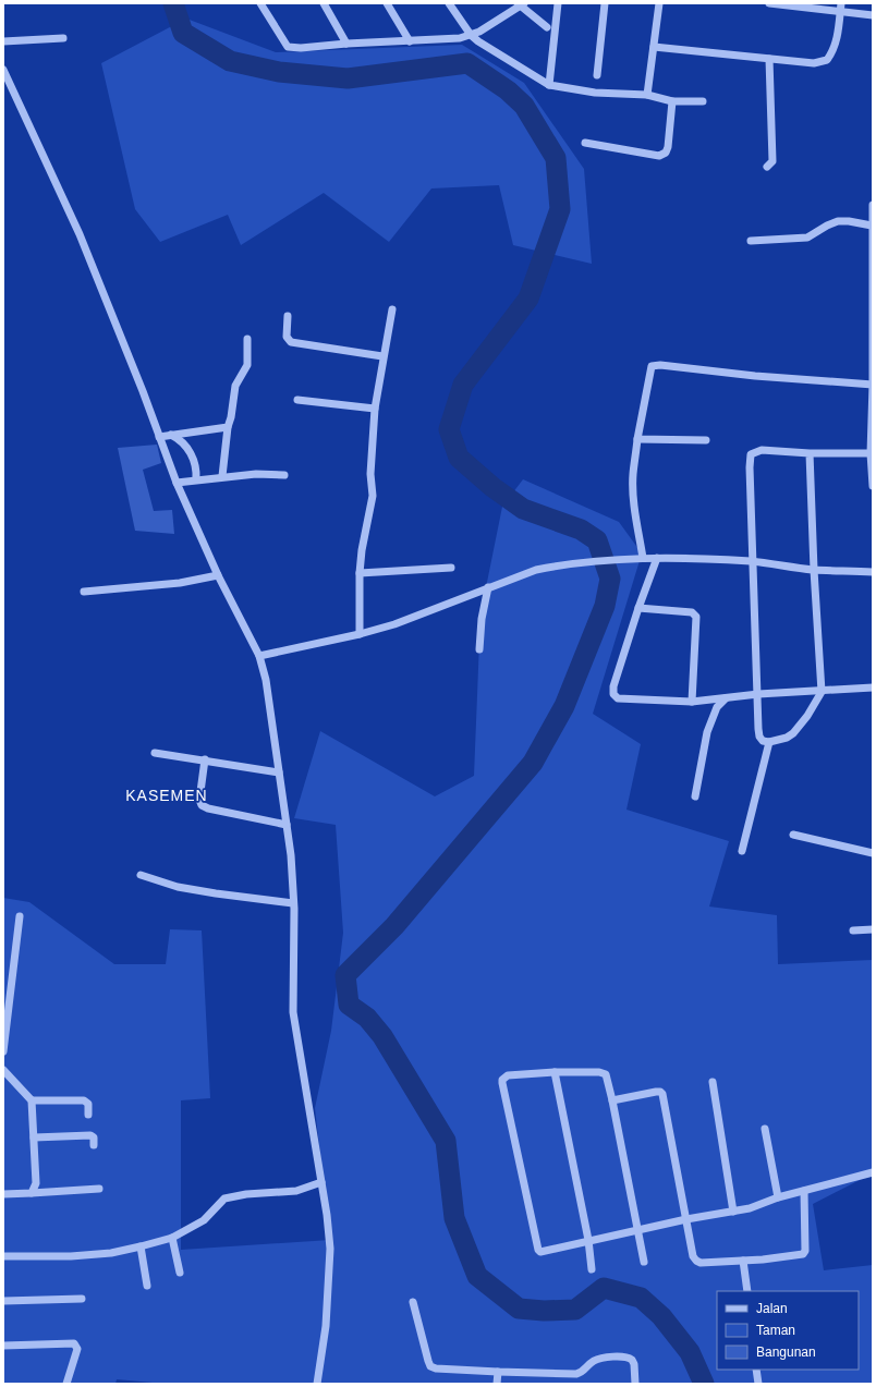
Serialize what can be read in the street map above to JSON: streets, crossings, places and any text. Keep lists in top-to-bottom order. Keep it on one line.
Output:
{"districts":["KASEMEN"],"legend":["Jalan","Taman","Bangunan"]}
